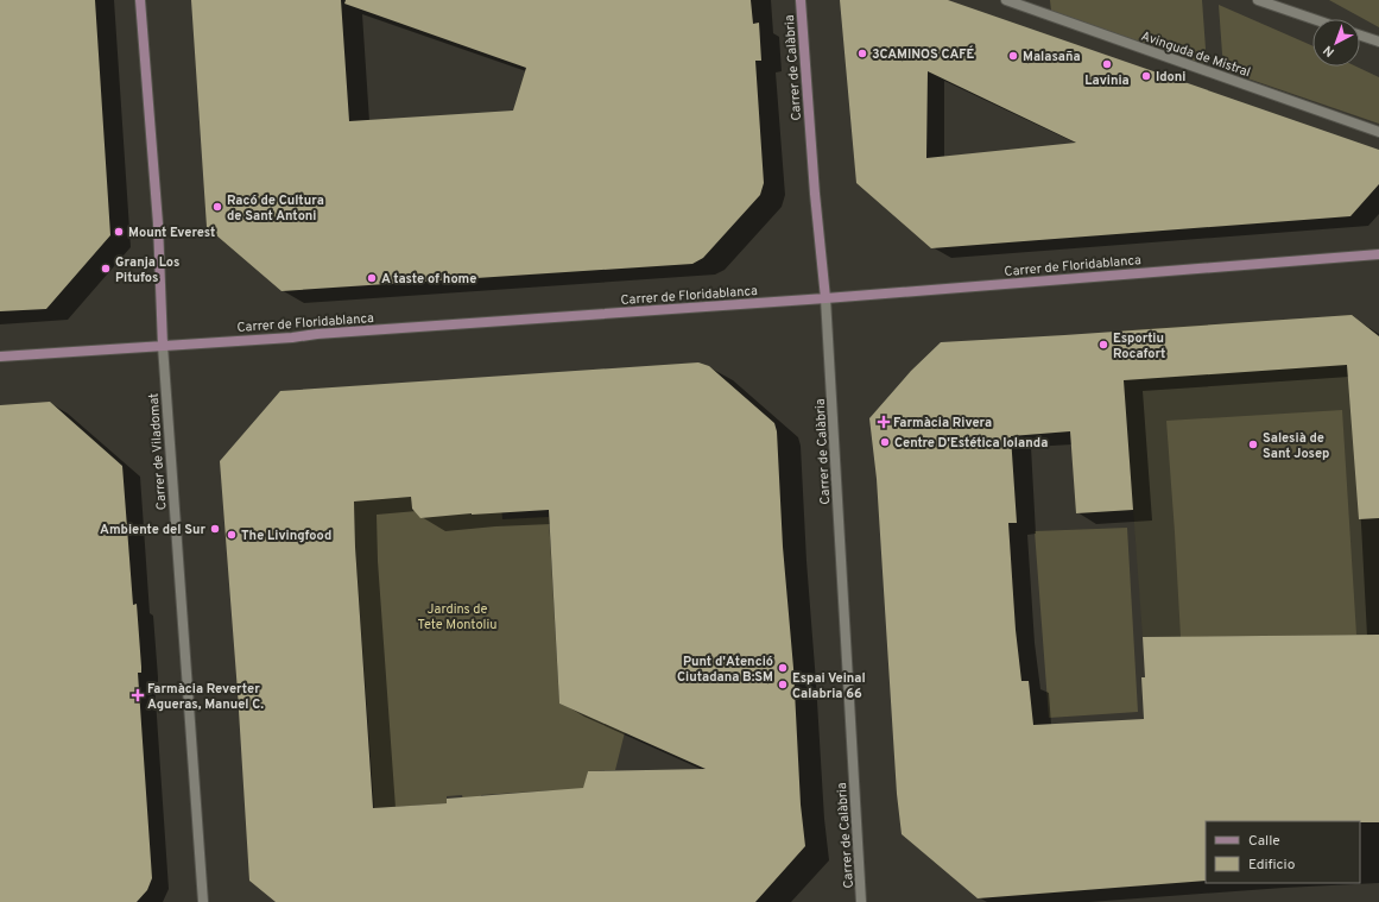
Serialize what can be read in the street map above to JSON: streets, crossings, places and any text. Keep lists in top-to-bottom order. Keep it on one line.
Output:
{"streets":{"street":["Avinguda de Mistral","Carrer de Calàbria","Carrer de Floridablanca","Carrer de Viladomat"]},"crossings":[["Carrer de Calàbria","Carrer de Floridablanca"],["Carrer de Floridablanca","Carrer de Viladomat"]],"parks":["Jardins de Tete Montoliu"],"places":{"other":["3CAMINOS CAFÉ","Malasaña","Lavinia","Idoni","Racó de Cultura de Sant Antoni","Mount Everest","Granja Los Pitufos","A taste of home","Esportiu Rocafort","Centre D'Estética Iolanda","Salesià de Sant Josep","Ambiente del Sur","The Livingfood","Punt d'Atenció Ciutadana B:SM","Espai Veinal Calabria 66"],"health":["Farmàcia Rivera","Farmàcia Reverter Agueras, Manuel C."]},"legend":["Calle","Edificio"],"north":"bottom left"}
